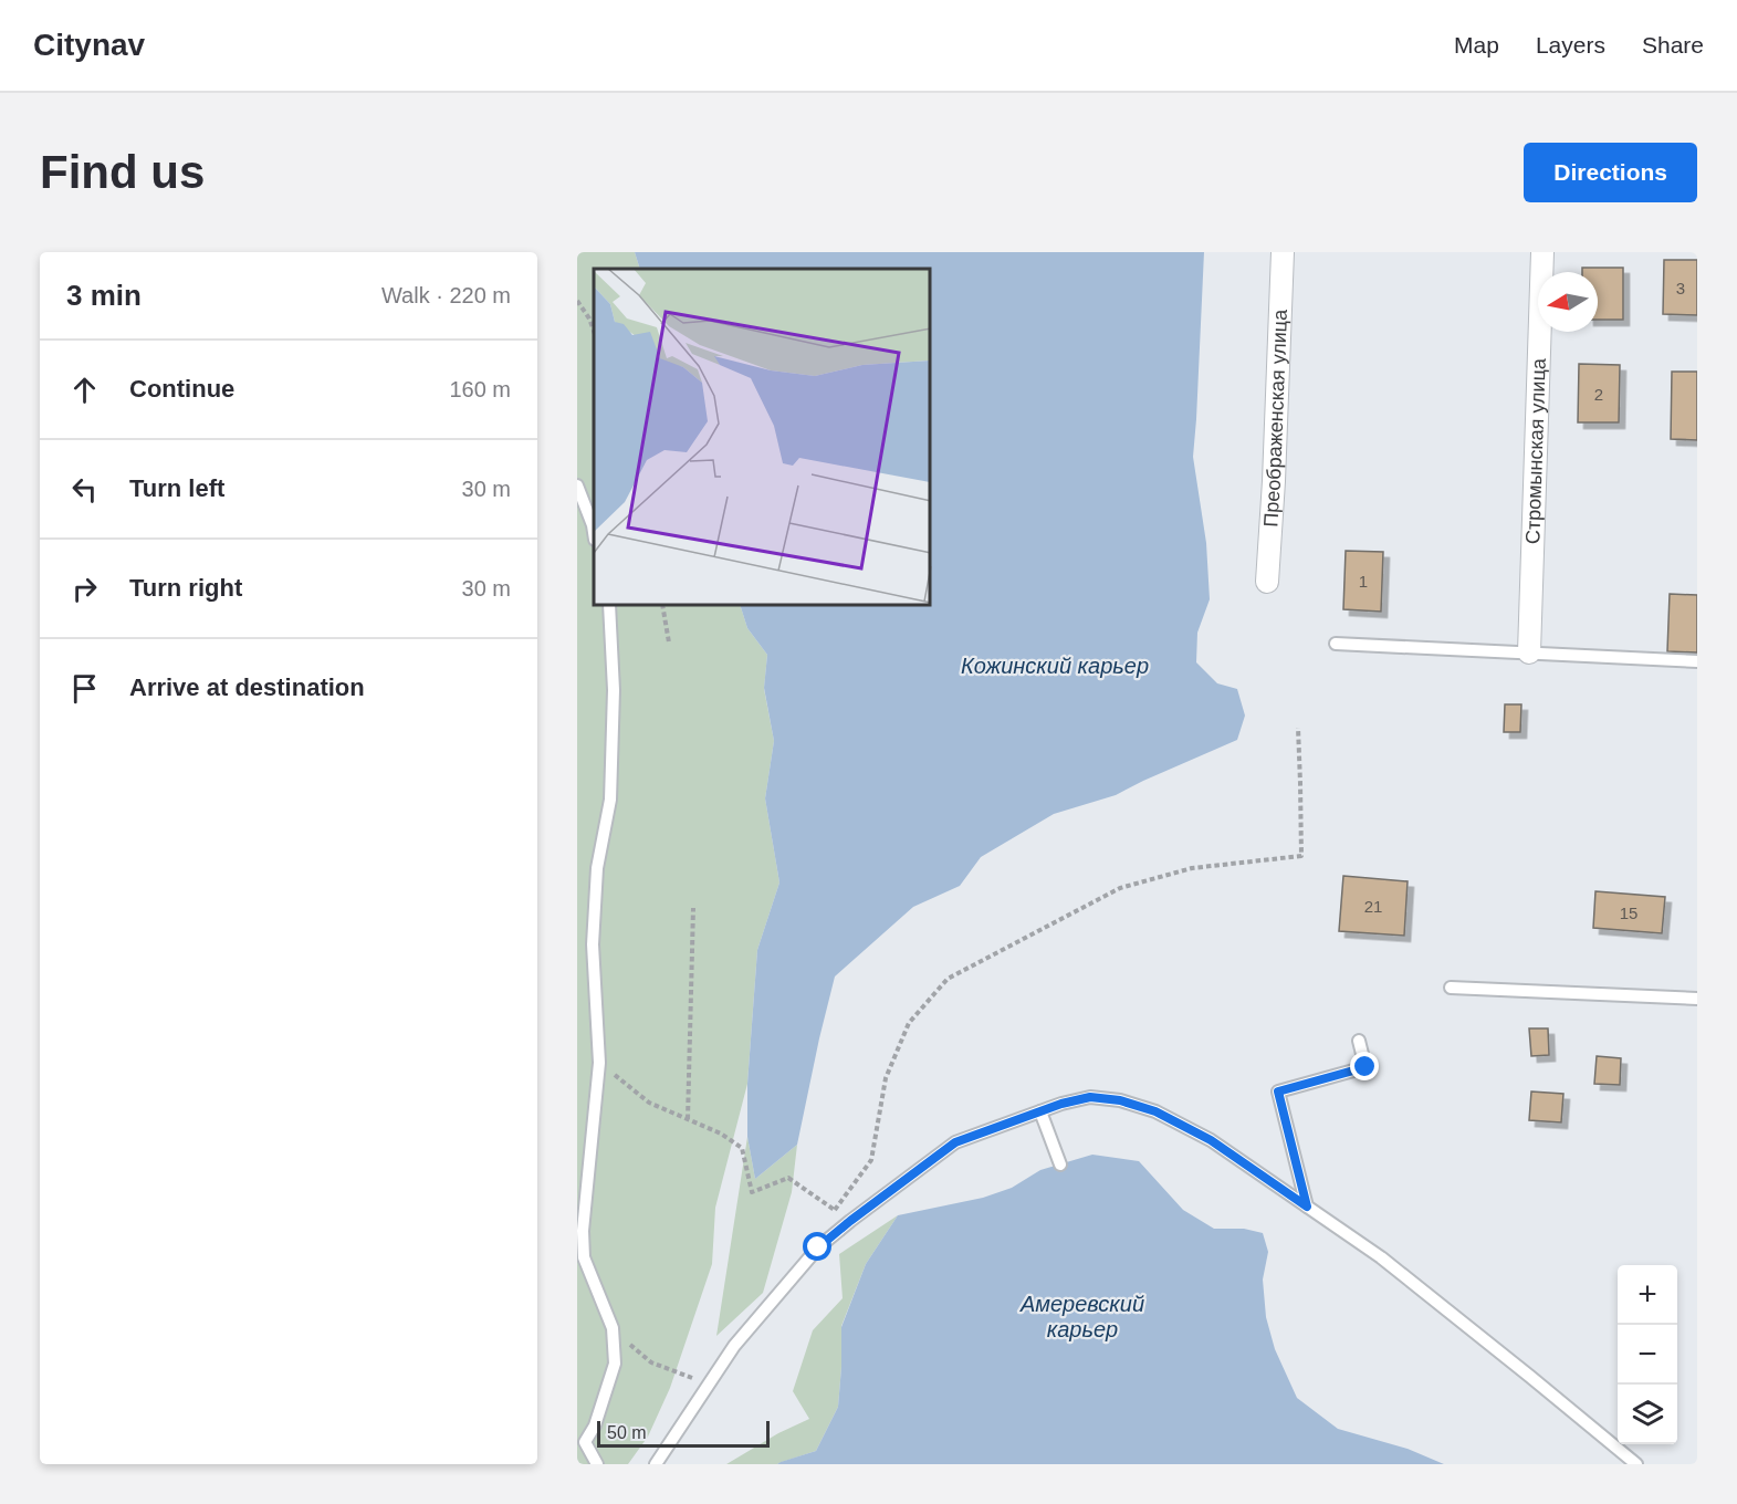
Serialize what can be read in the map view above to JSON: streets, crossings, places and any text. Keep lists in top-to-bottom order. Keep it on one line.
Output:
{"streets":{"street":["Преображенская улица","Стромынская улица"]},"water":["Кожинский карьер","Амеревский карьер"],"house_numbers":["3","2","1","21","15"],"scale_bar":"50 m","north":"left","page":{"header":"Citynav","nav":["Map","Layers","Share"],"buttons":"Directions","title":"Find us","heading":["3 min","Walk · 220 m"],"list":[["Continue","160 m"],["Turn left","30 m"],["Turn right","30 m"],"Arrive at destination"],"map_buttons":["+","−"],"scale":"50 m"}}
